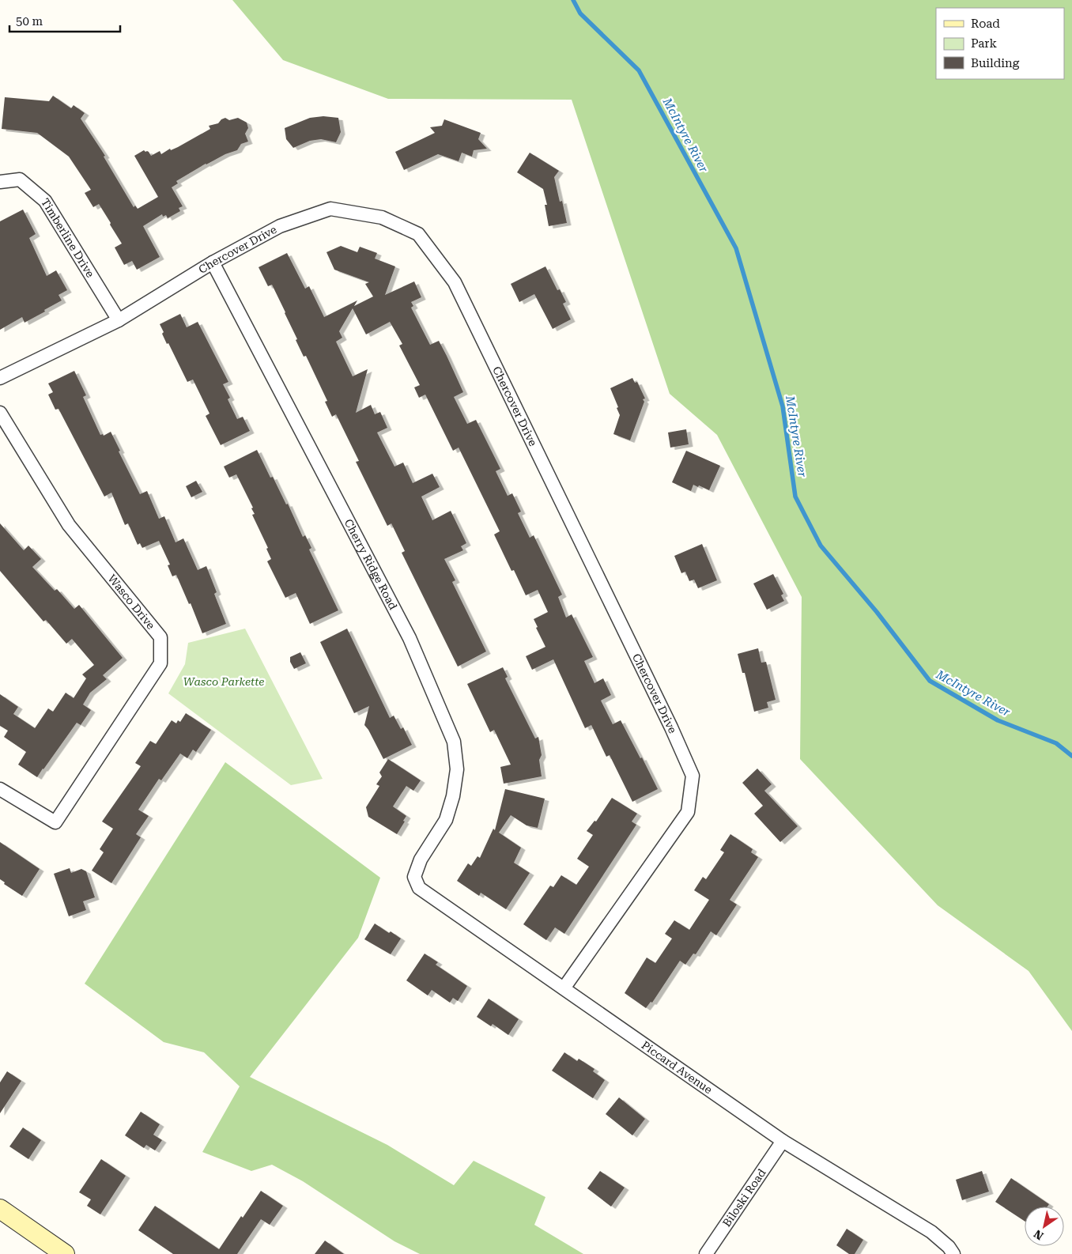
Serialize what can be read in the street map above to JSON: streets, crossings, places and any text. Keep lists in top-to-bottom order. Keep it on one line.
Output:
{"streets":{"street":["Timberline Drive","Chercover Drive","Cherry Ridge Road","Wasco Drive","Piccard Avenue","Biloski Road"]},"crossings":[["Timberline Drive","Chercover Drive"],["Chercover Drive","Cherry Ridge Road"],["Chercover Drive","Piccard Avenue"],["Cherry Ridge Road","Piccard Avenue"],["Piccard Avenue","Biloski Road"]],"water":["McIntyre River"],"parks":["Wasco Parkette"],"legend":["Road","Park","Building"],"scale_bar":"50 m","north":"bottom left"}
